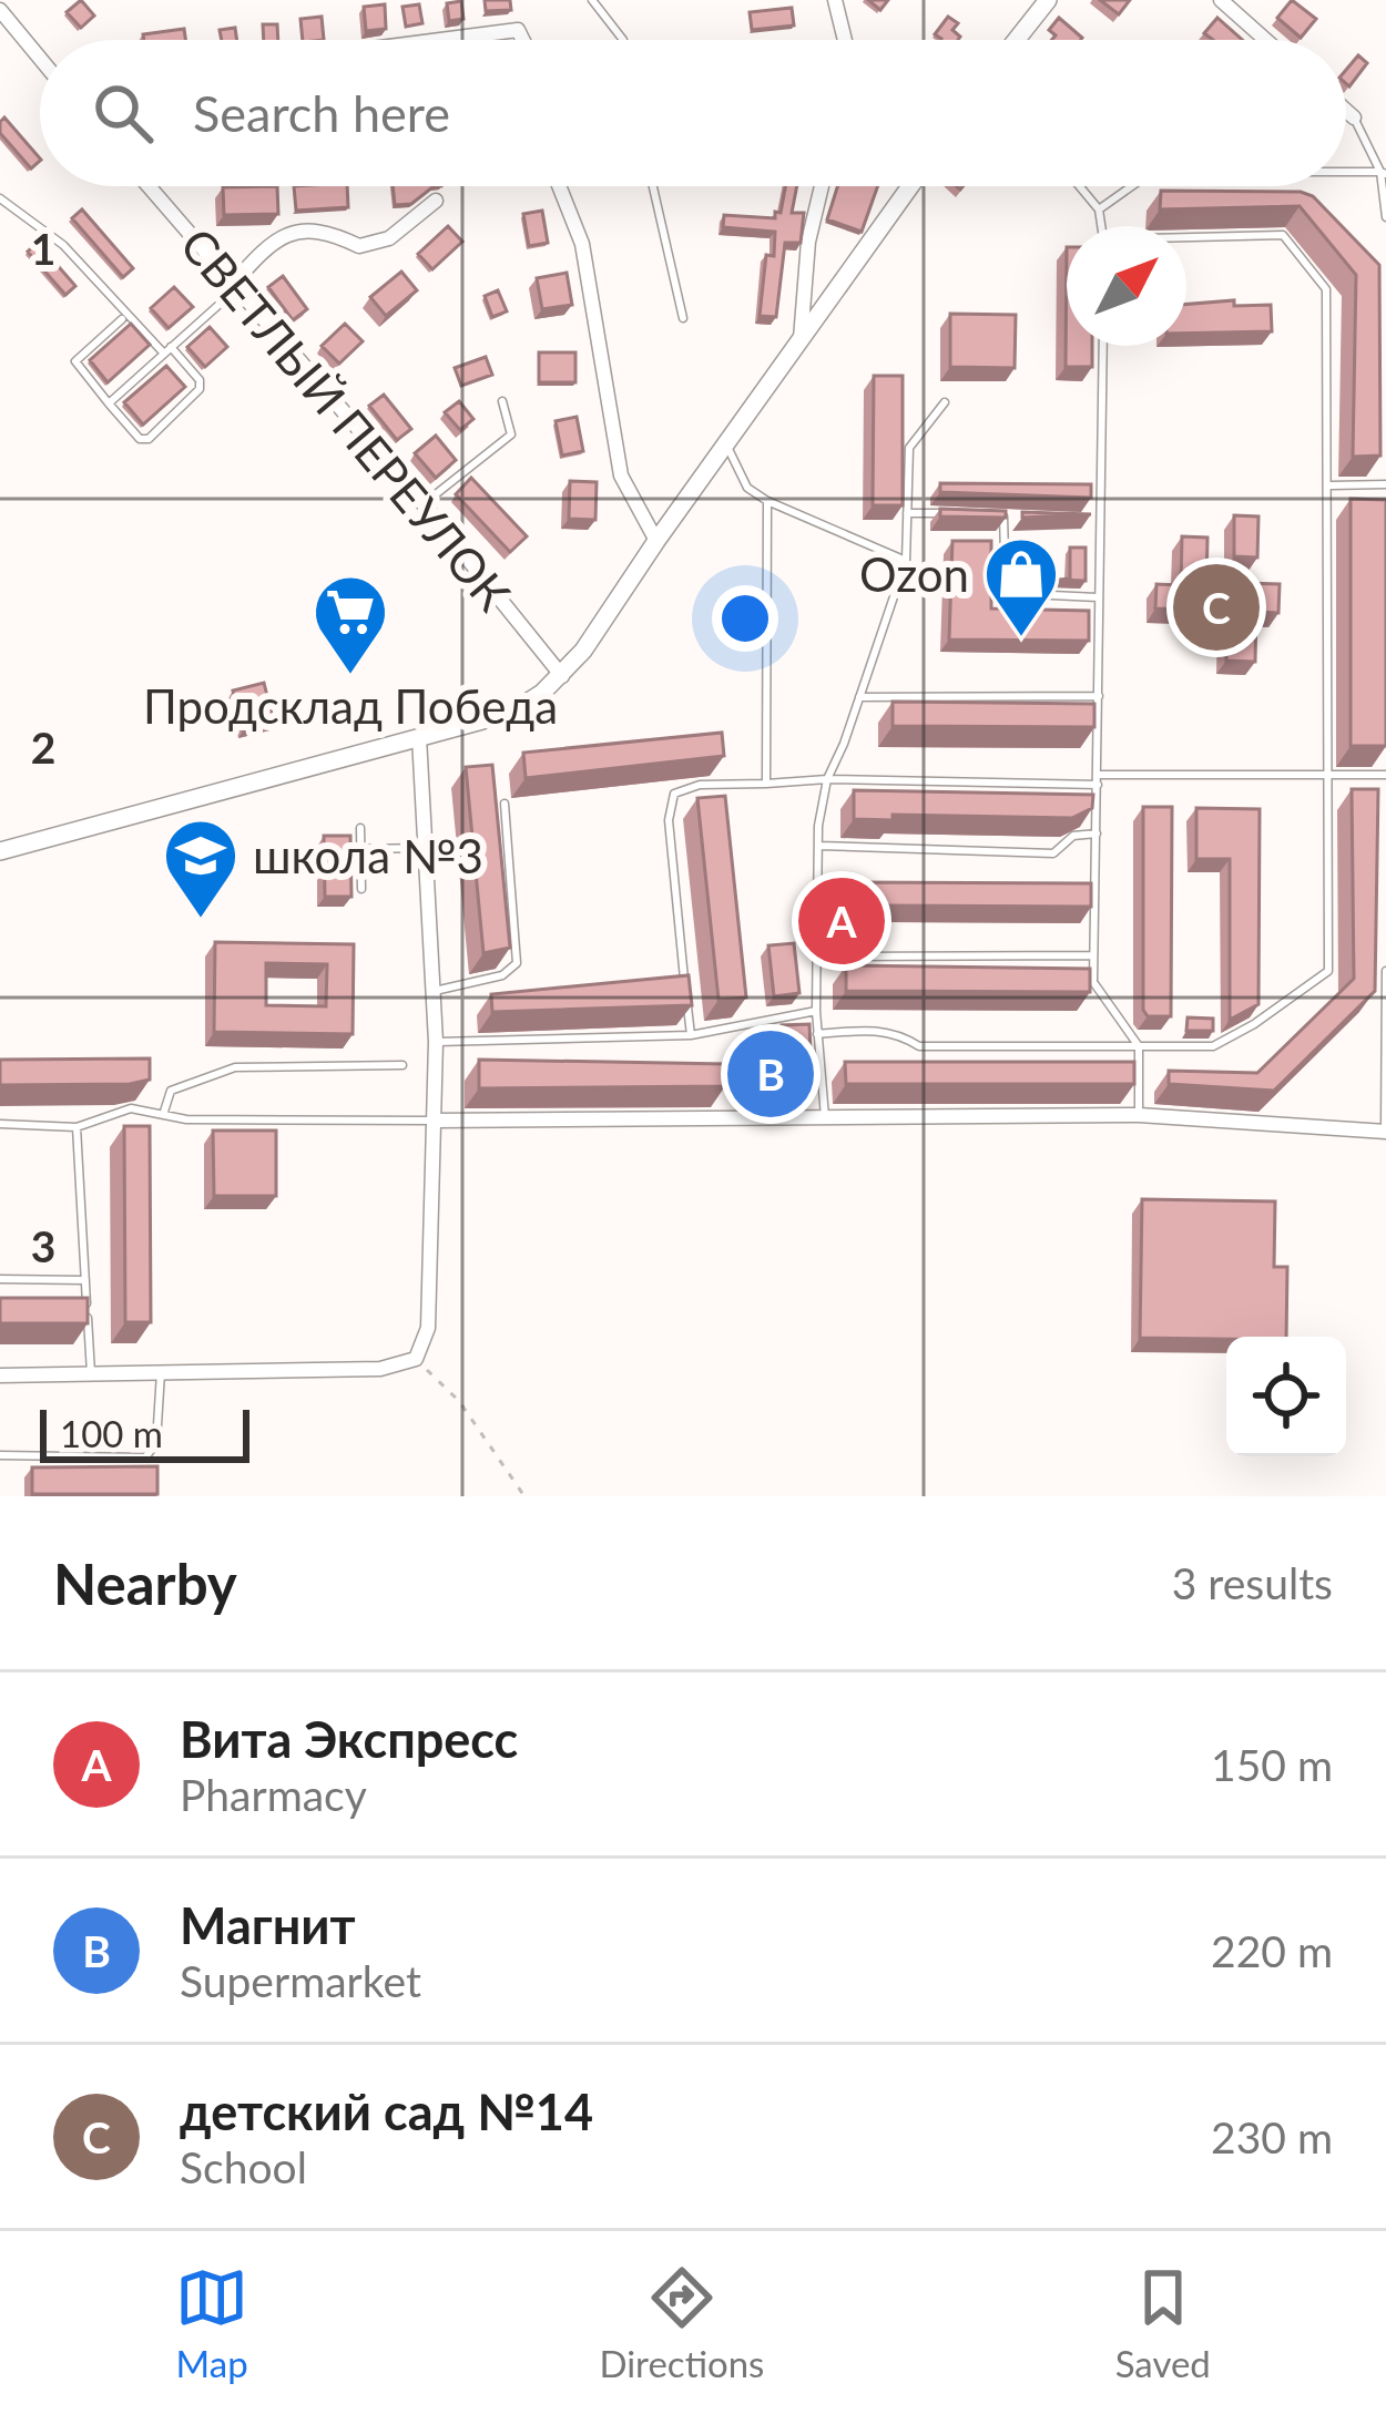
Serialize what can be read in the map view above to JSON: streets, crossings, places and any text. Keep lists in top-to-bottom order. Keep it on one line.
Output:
{"streets":{"street":["СВЕТЛЫЙ ПЕРЕУЛОК"]},"places":{"shop":["Ozon"],"supermarket":["Продсклад Победа"],"school or university":["школа №3"]},"scale_bar":"100 m","north":"top right","page":{"search":"Search here","pins":["C","A","B"],"scale":"100 m","heading":["Nearby","3 results"],"list":[{"mark":"A","name":"Вита Экспресс","note":"Pharmacy","value":"150 m"},{"mark":"B","name":"Магнит","note":"Supermarket","value":"220 m"},{"mark":"C","name":"детский сад №14","note":"School","value":"230 m"}],"nav":["Map","Directions","Saved"]},"grid":{"rows":["1","2","3"]}}
